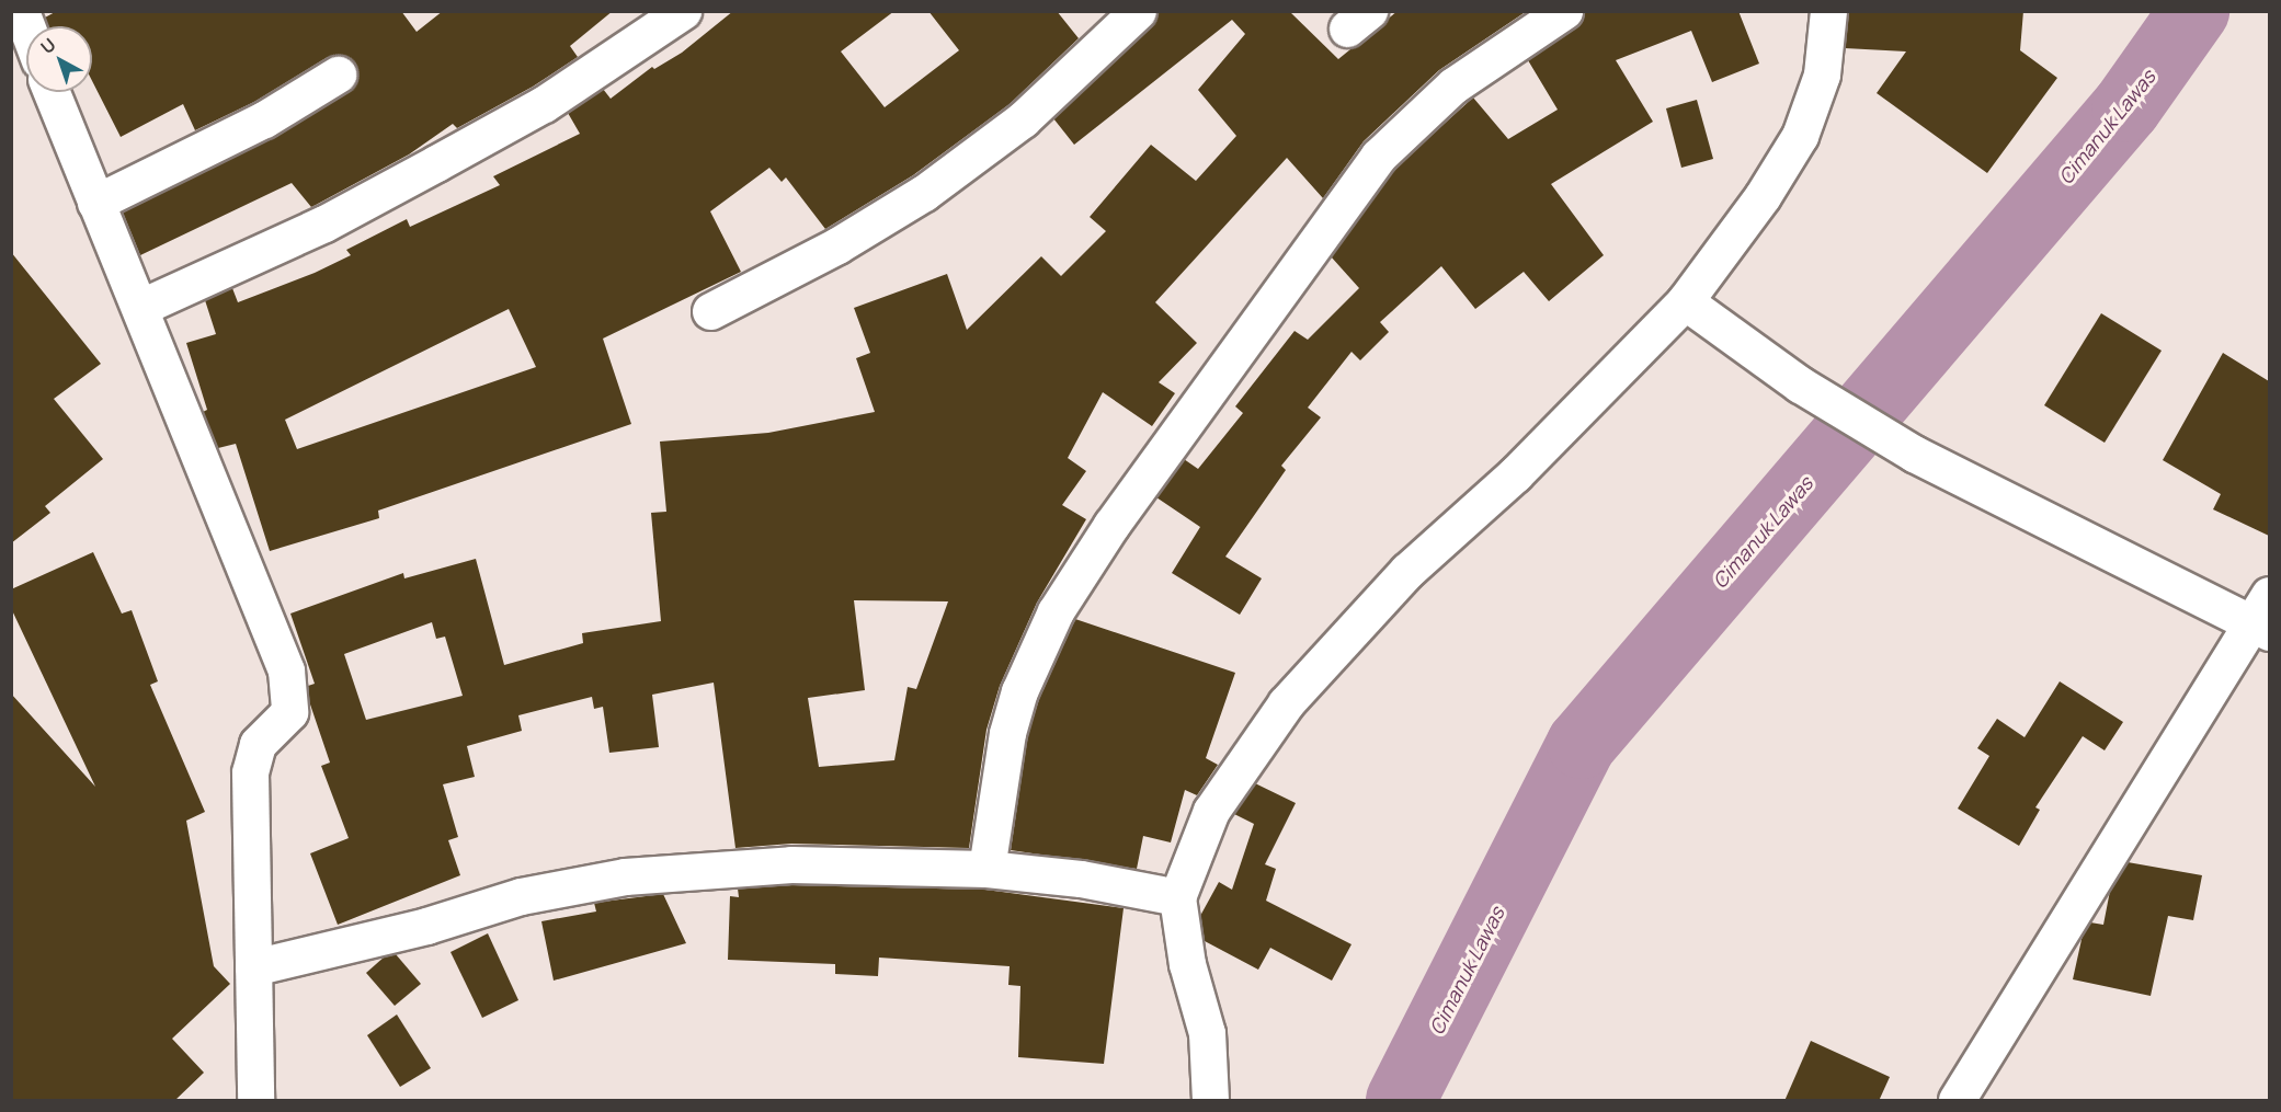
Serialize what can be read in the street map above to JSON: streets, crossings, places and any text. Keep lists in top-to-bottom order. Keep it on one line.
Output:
{"water":["Cimanuk Lawas"],"north":"top left"}
